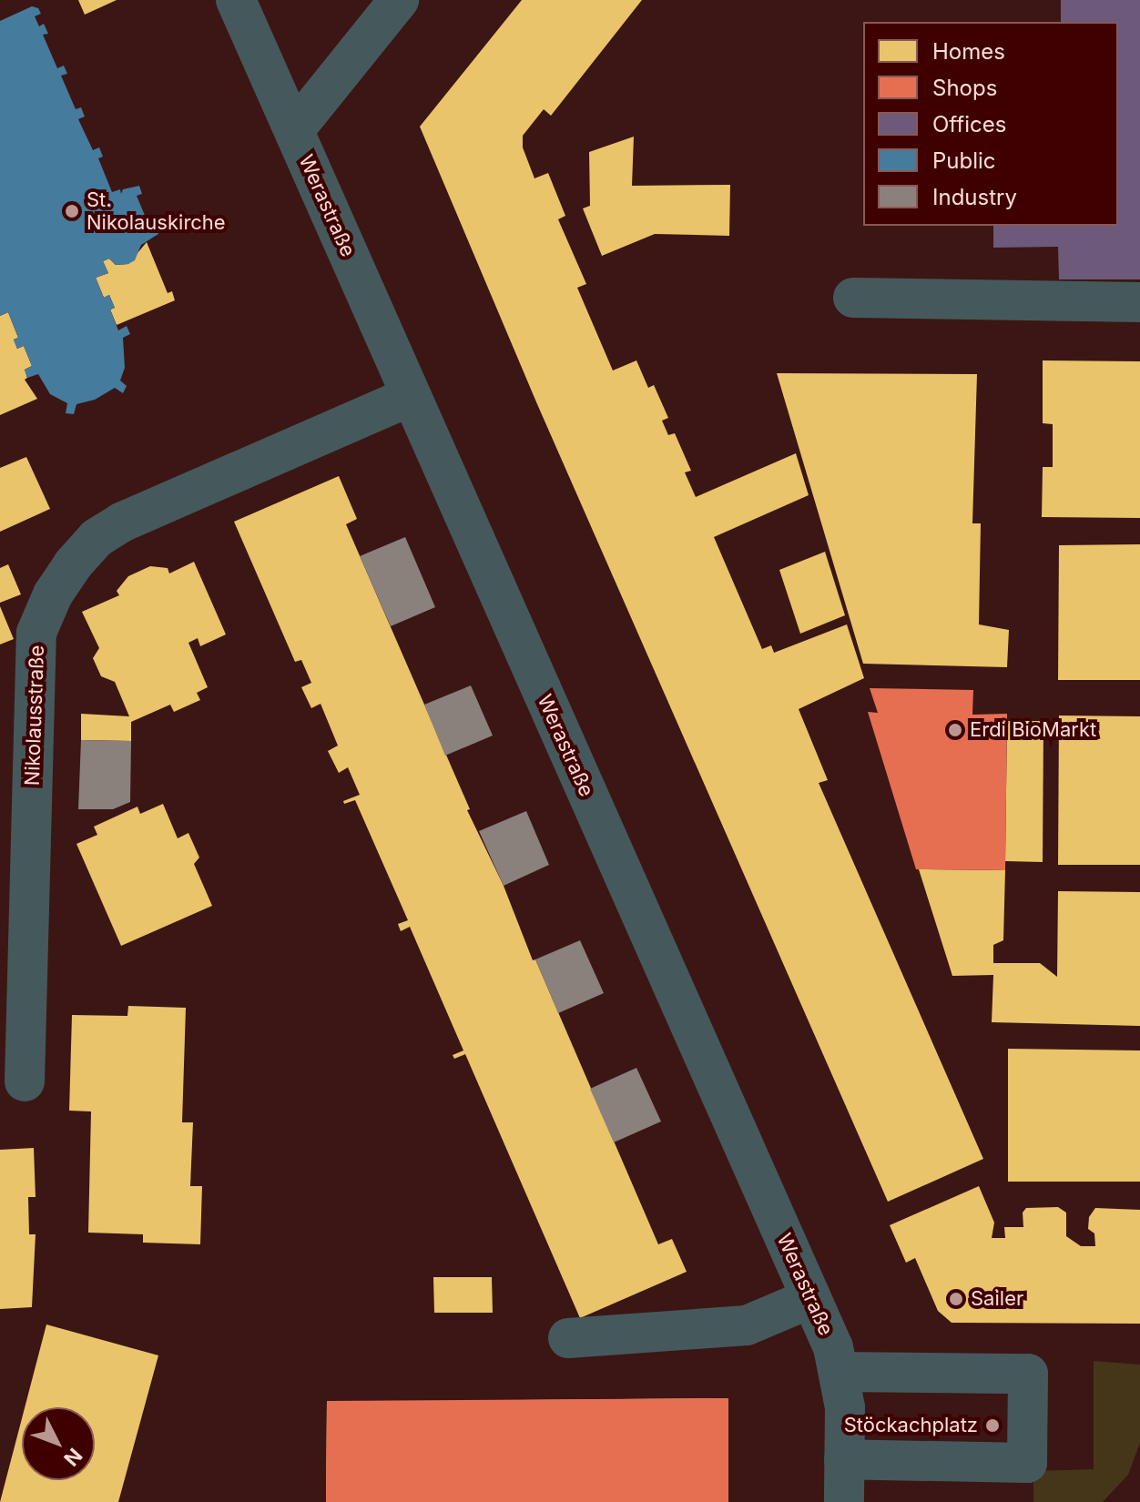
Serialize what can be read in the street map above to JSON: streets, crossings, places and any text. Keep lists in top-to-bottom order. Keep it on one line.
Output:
{"streets":{"street":["Werastraße","Nikolausstraße"]},"crossings":[["Werastraße","Nikolausstraße"]],"places":["St. Nikolauskirche","Erdi BioMarkt","Sailer","Stöckachplatz"],"legend":["Homes","Shops","Offices","Public","Industry"],"north":"bottom right"}
